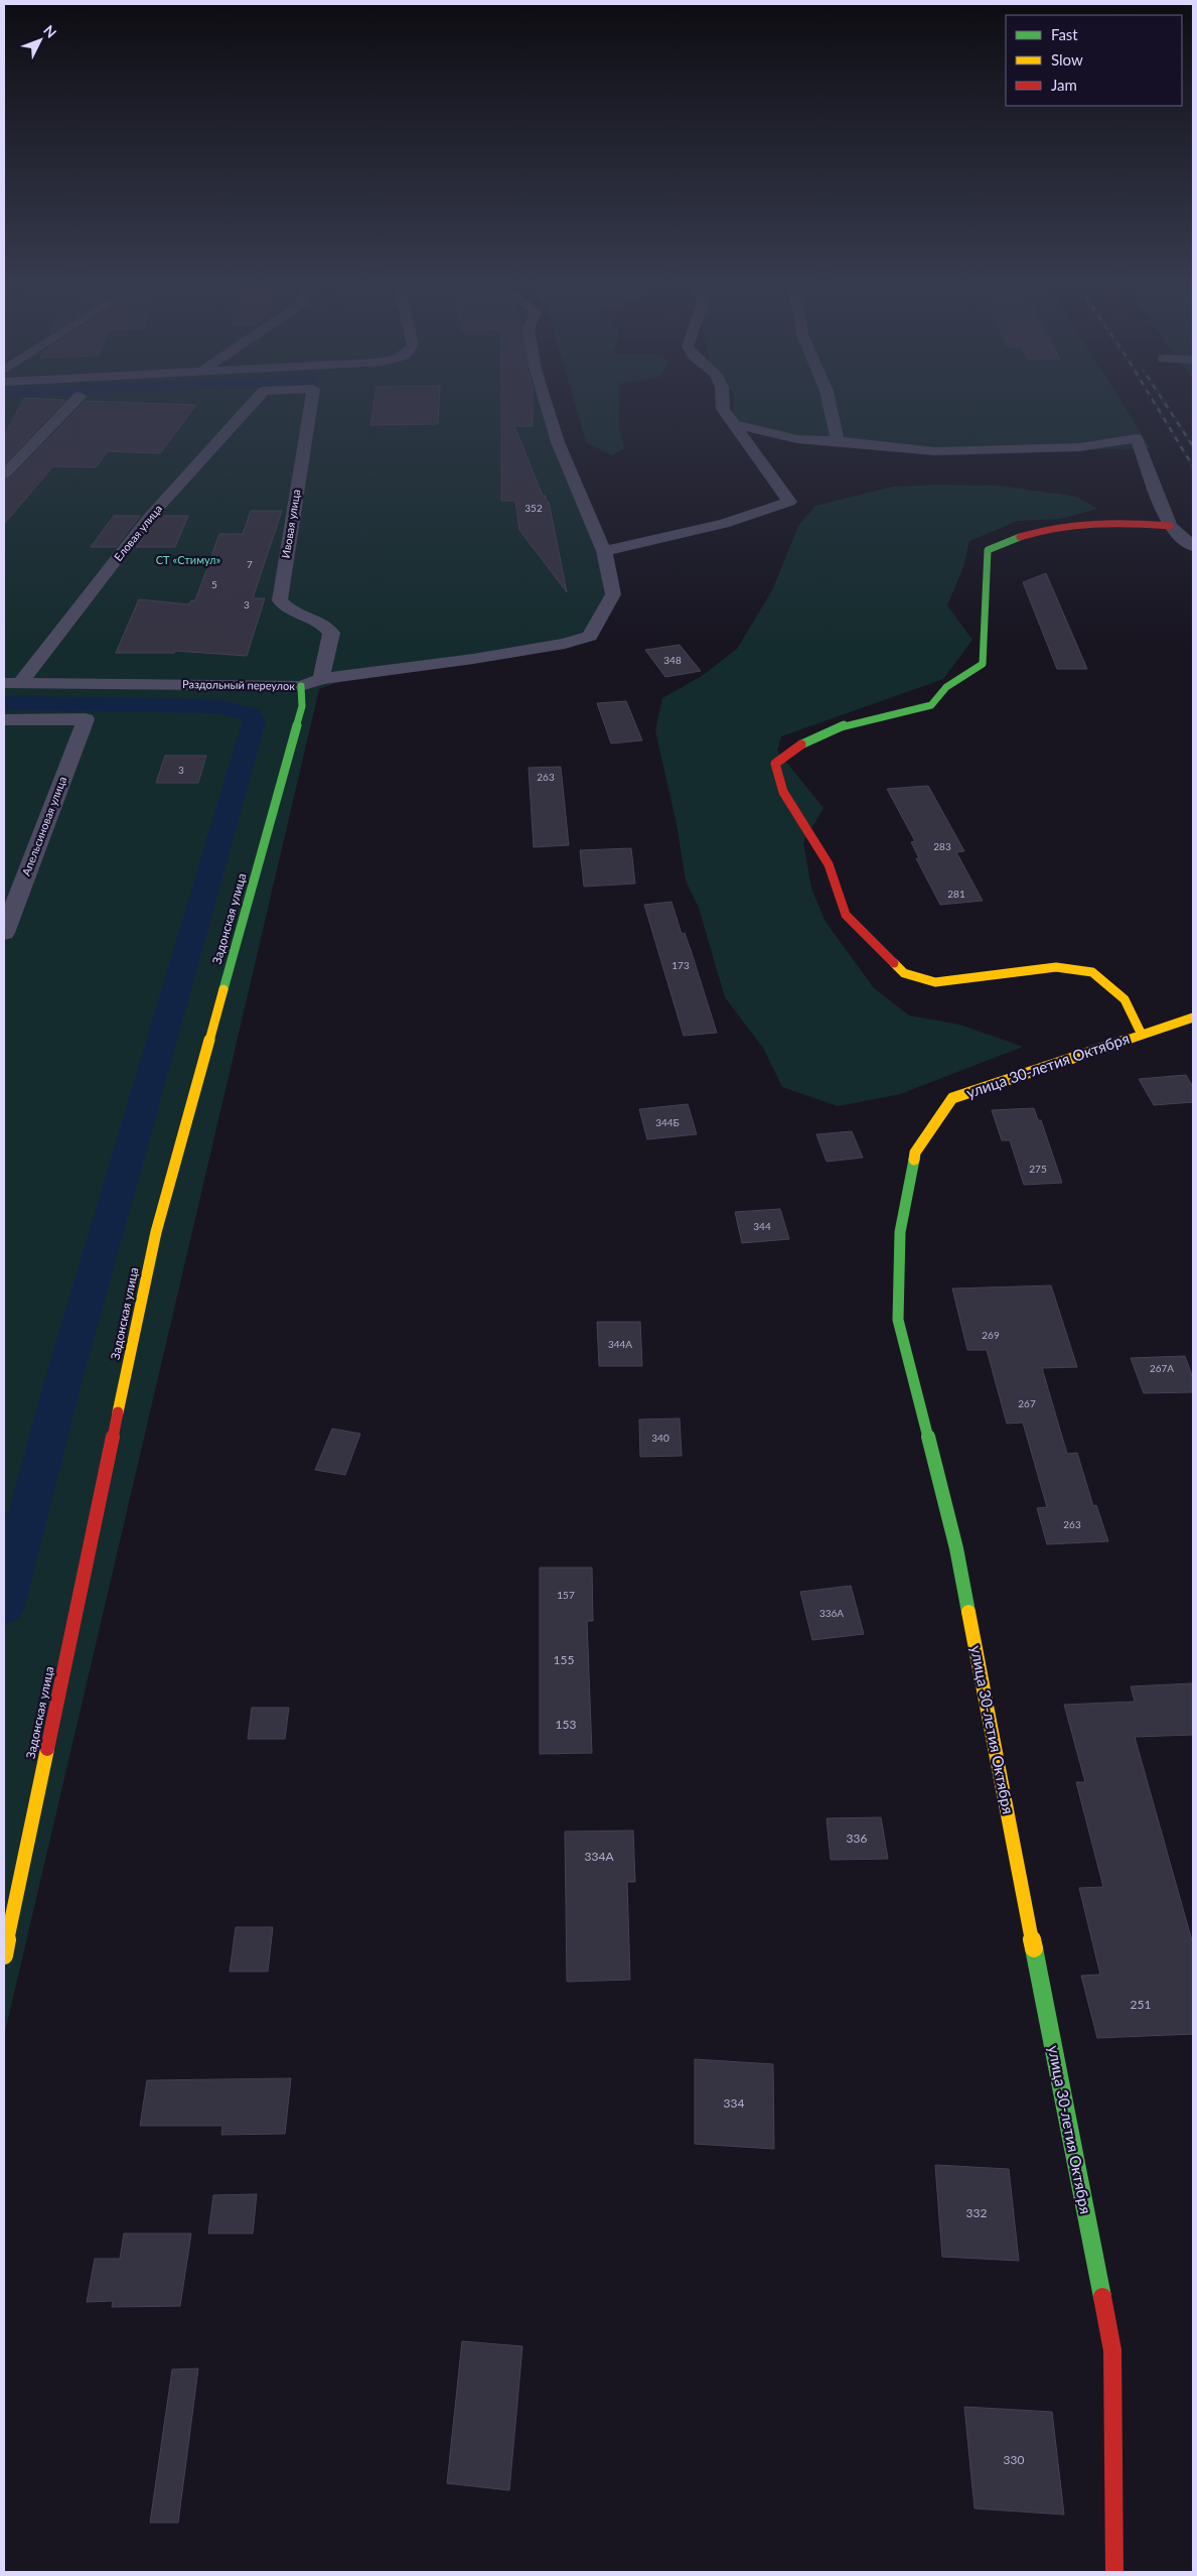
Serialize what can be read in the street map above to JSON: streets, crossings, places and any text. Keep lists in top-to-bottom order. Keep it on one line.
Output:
{"streets":{"street":["Ивовая улица","Еловая улица","Раздольный переулок","Апельсиновая улица","Задонская улица","улица 30-летия Октября"]},"crossings":[["Ивовая улица","Раздольный переулок"],["Еловая улица","Раздольный переулок"],["Раздольный переулок","Задонская улица"]],"parks":["СТ «Стимул»"],"house_numbers":["352","7","5","3","348","3","263","283","281","173","344Б","275","344","269","344А","267А","267","340","263","157","336А","155","153","336","334А","251","334","332","330"],"legend":["Fast","Slow","Jam"],"north":"top right"}
